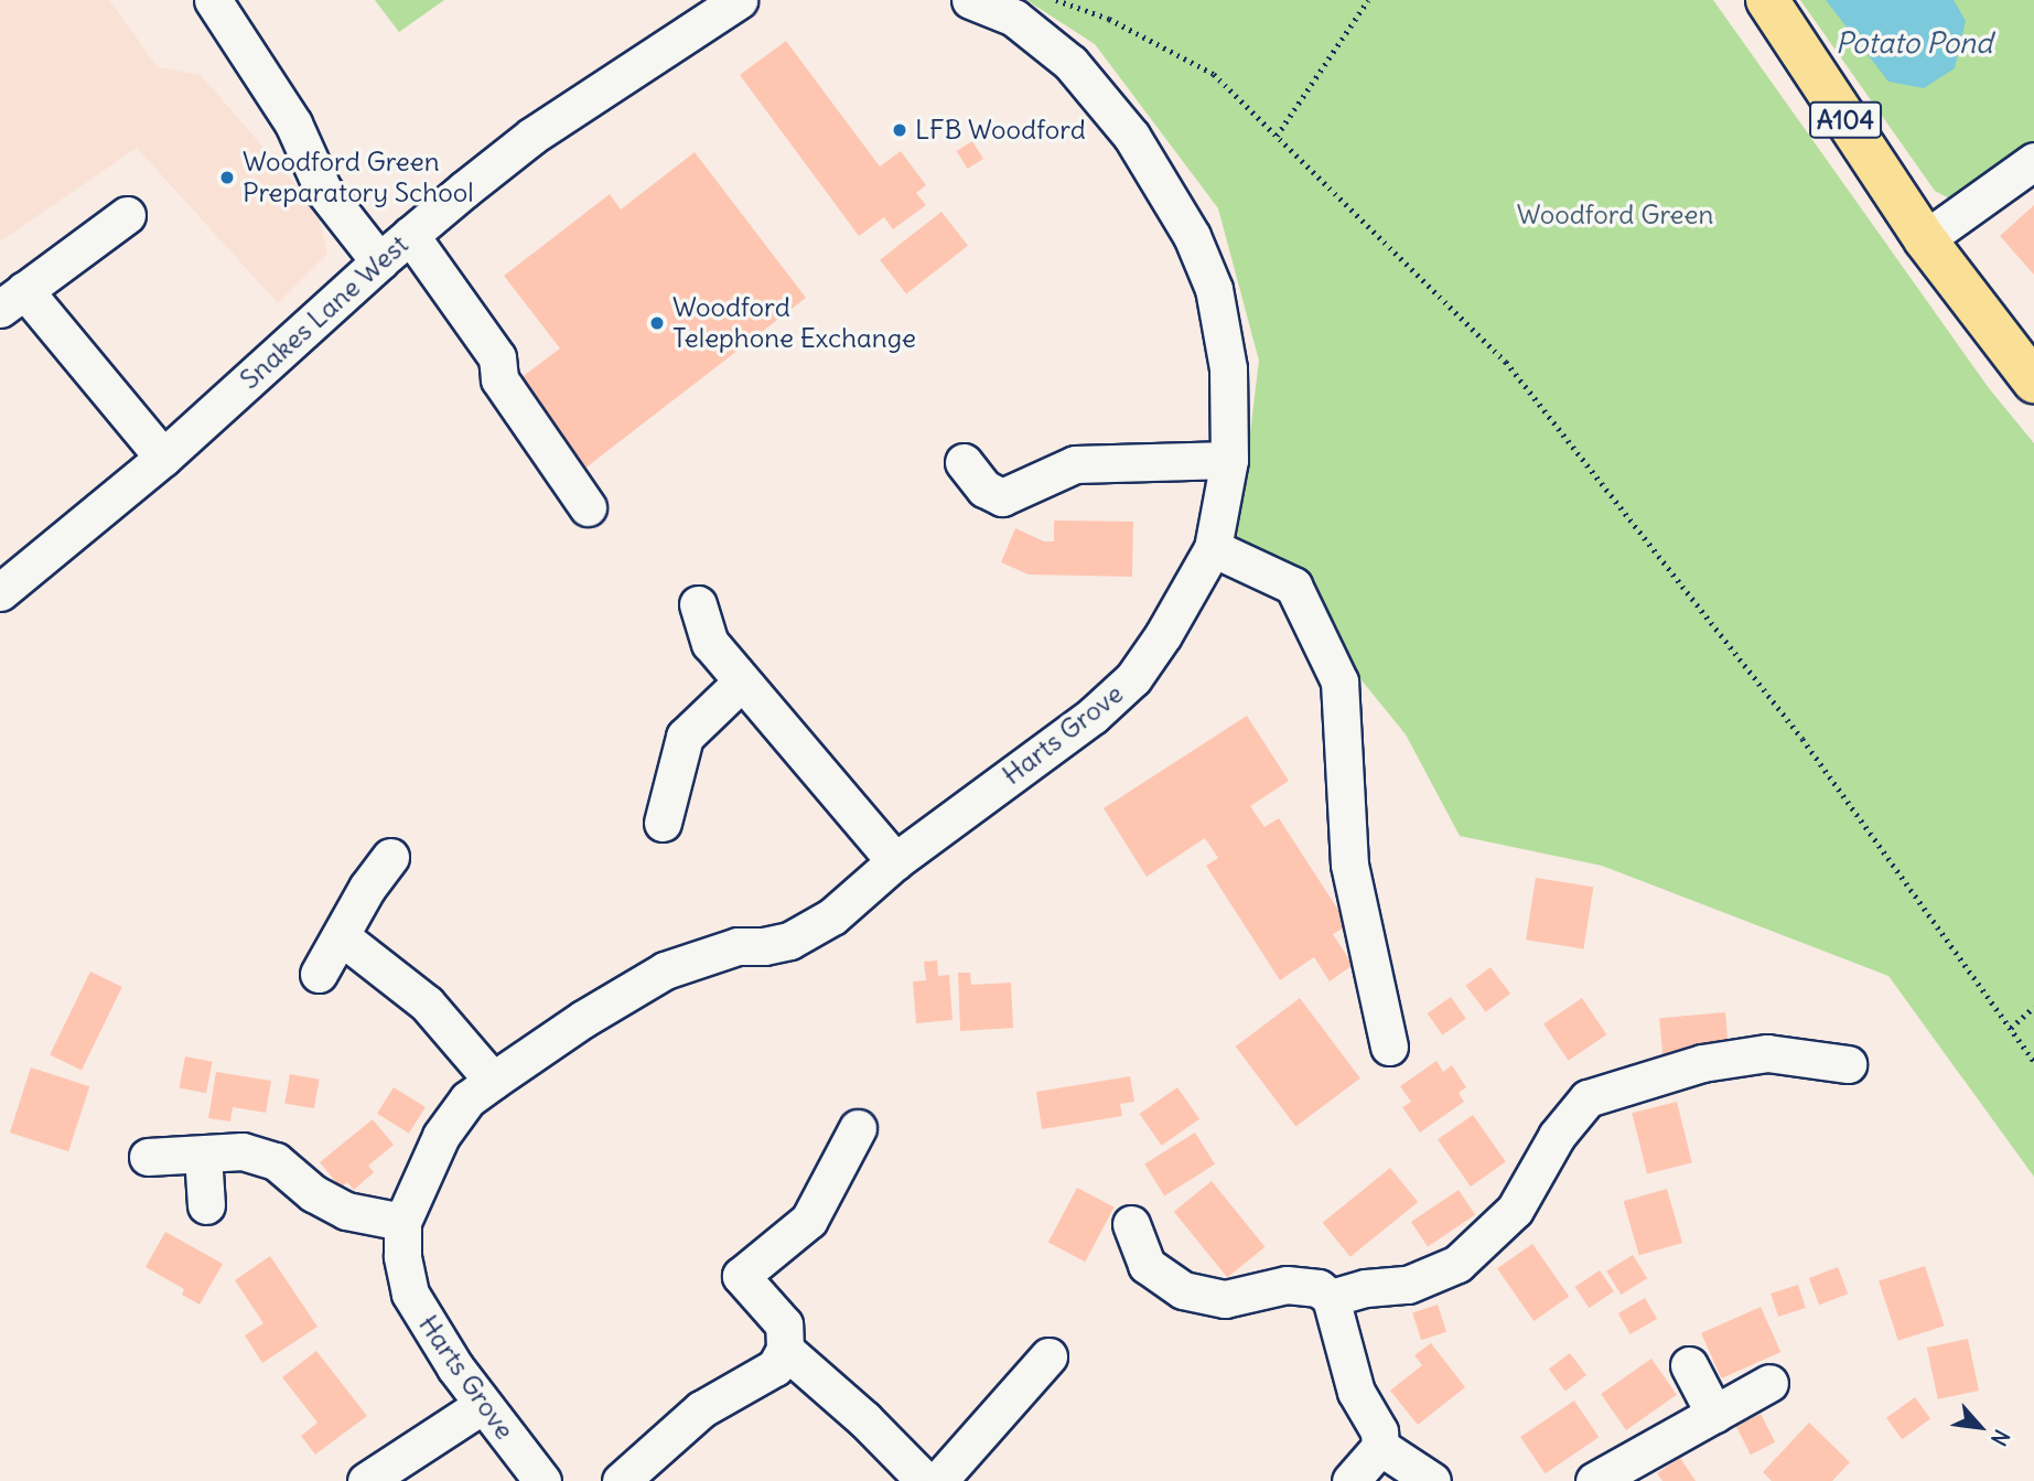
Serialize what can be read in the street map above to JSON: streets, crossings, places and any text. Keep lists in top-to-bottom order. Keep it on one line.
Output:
{"streets":{"main road":["A104"],"street":["Snakes Lane West","Harts Grove"]},"water":["Potato Pond"],"parks":["Woodford Green"],"places":["LFB Woodford","Woodford Green Preparatory School","Woodford Telephone Exchange"],"north":"bottom right"}
